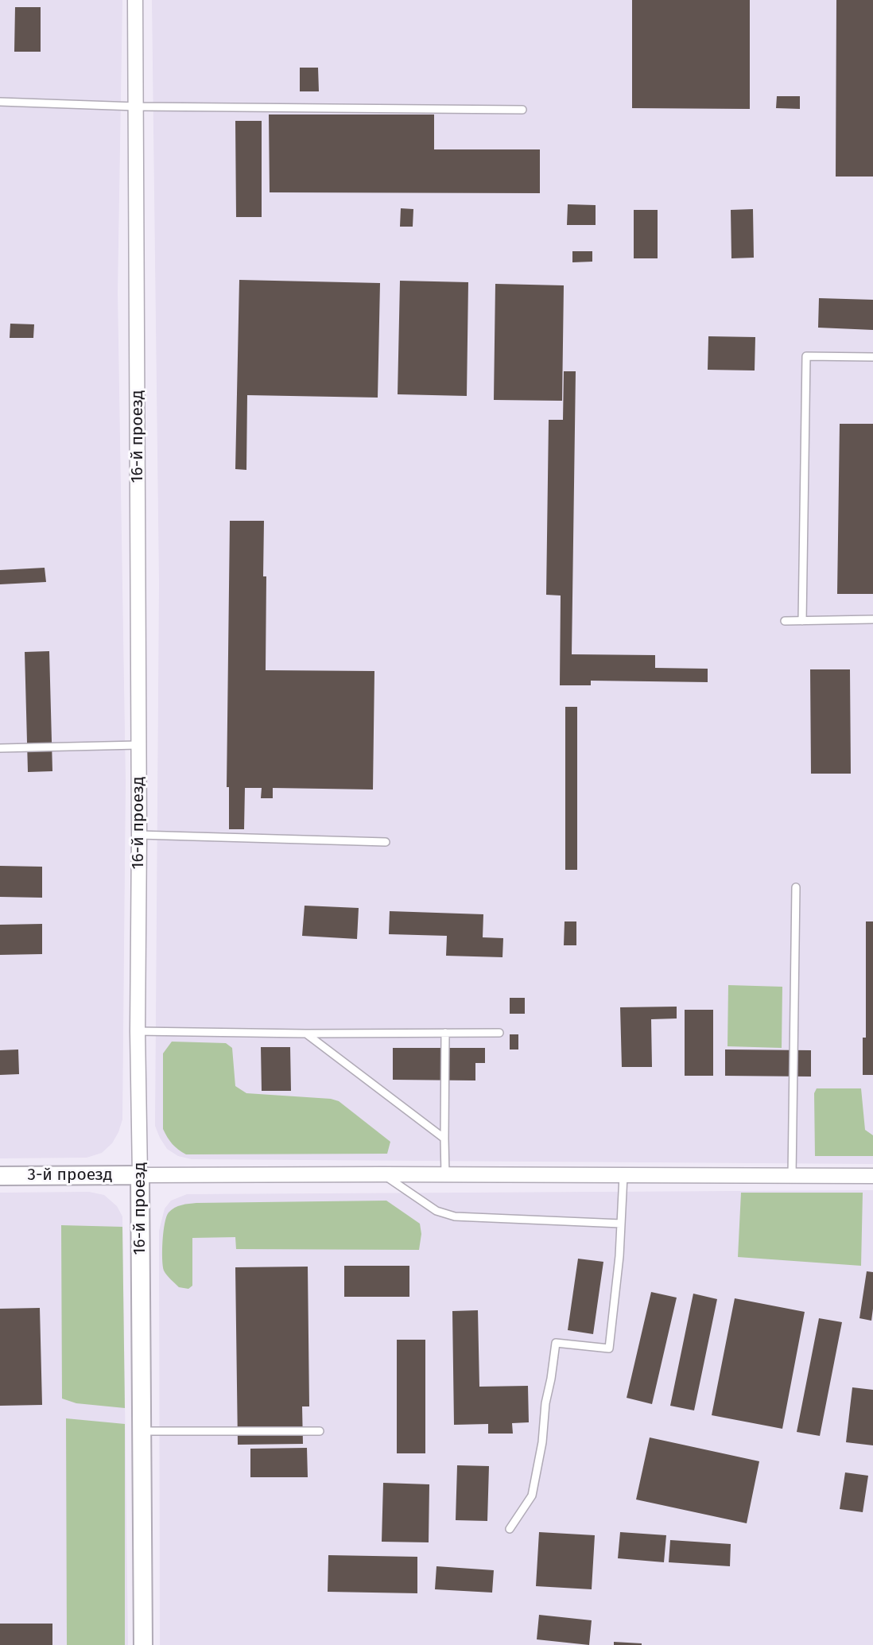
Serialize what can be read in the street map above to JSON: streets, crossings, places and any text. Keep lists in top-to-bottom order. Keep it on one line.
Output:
{"streets":{"street":["16-й проезд","3-й проезд"]},"crossings":[["16-й проезд","3-й проезд"]]}
